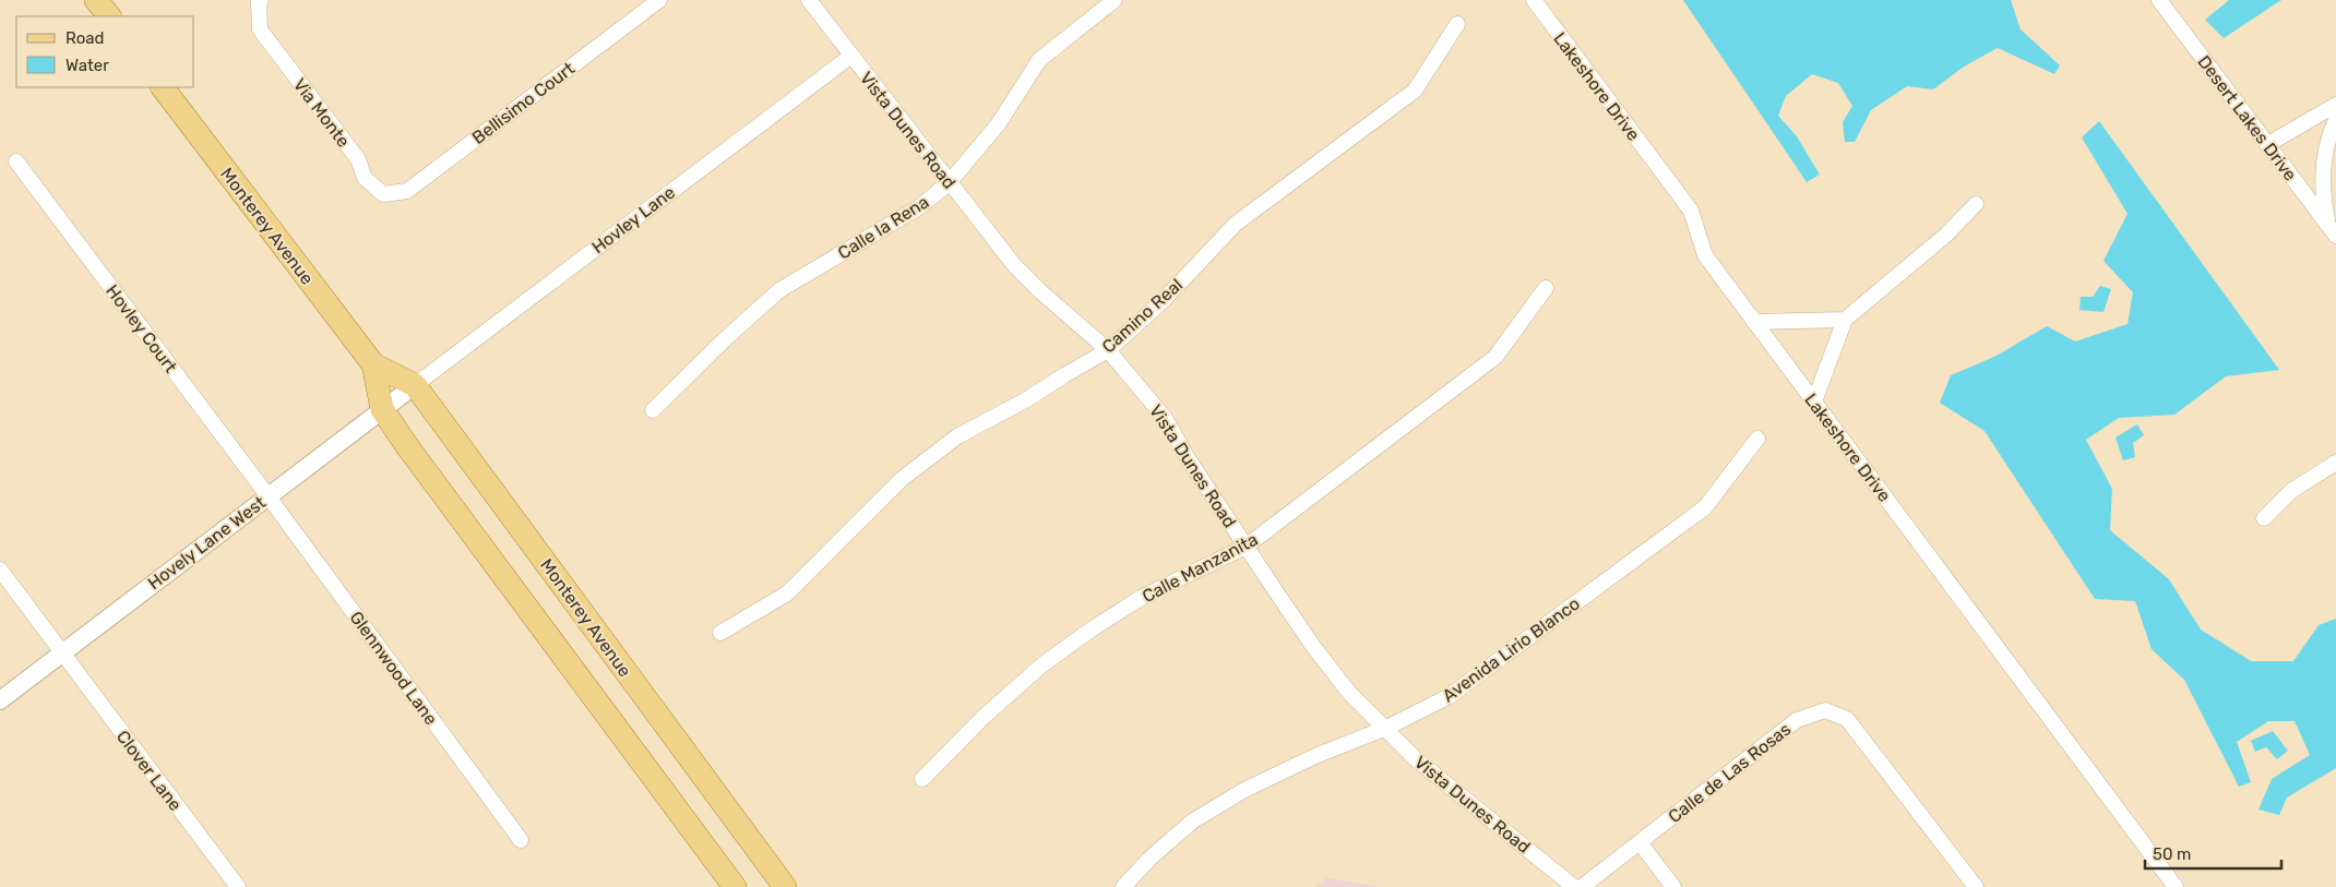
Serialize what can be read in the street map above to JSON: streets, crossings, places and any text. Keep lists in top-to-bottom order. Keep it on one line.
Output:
{"streets":{"main road":["Monterey Avenue"],"street":["Lakeshore Drive","Bellisimo Court","Via Monte","Desert Lakes Drive","Vista Dunes Road","Hovley Lane","Calle la Rena","Camino Real","Hovley Court","Hovely Lane West","Calle Manzanita","Avenida Lirio Blanco","Glennwood Lane","Clover Lane","Calle de Las Rosas"]},"crossings":[["Bellisimo Court","Via Monte"],["Vista Dunes Road","Hovley Lane"],["Vista Dunes Road","Calle la Rena"],["Vista Dunes Road","Camino Real"],["Vista Dunes Road","Calle Manzanita"],["Vista Dunes Road","Avenida Lirio Blanco"],["Hovley Lane","Monterey Avenue"],["Hovley Lane","Hovely Lane West"],["Monterey Avenue","Hovely Lane West"],["Hovley Court","Hovely Lane West"],["Hovley Court","Glennwood Lane"],["Hovely Lane West","Glennwood Lane"],["Hovely Lane West","Clover Lane"]],"legend":["Road","Water"],"scale_bar":"50 m"}
